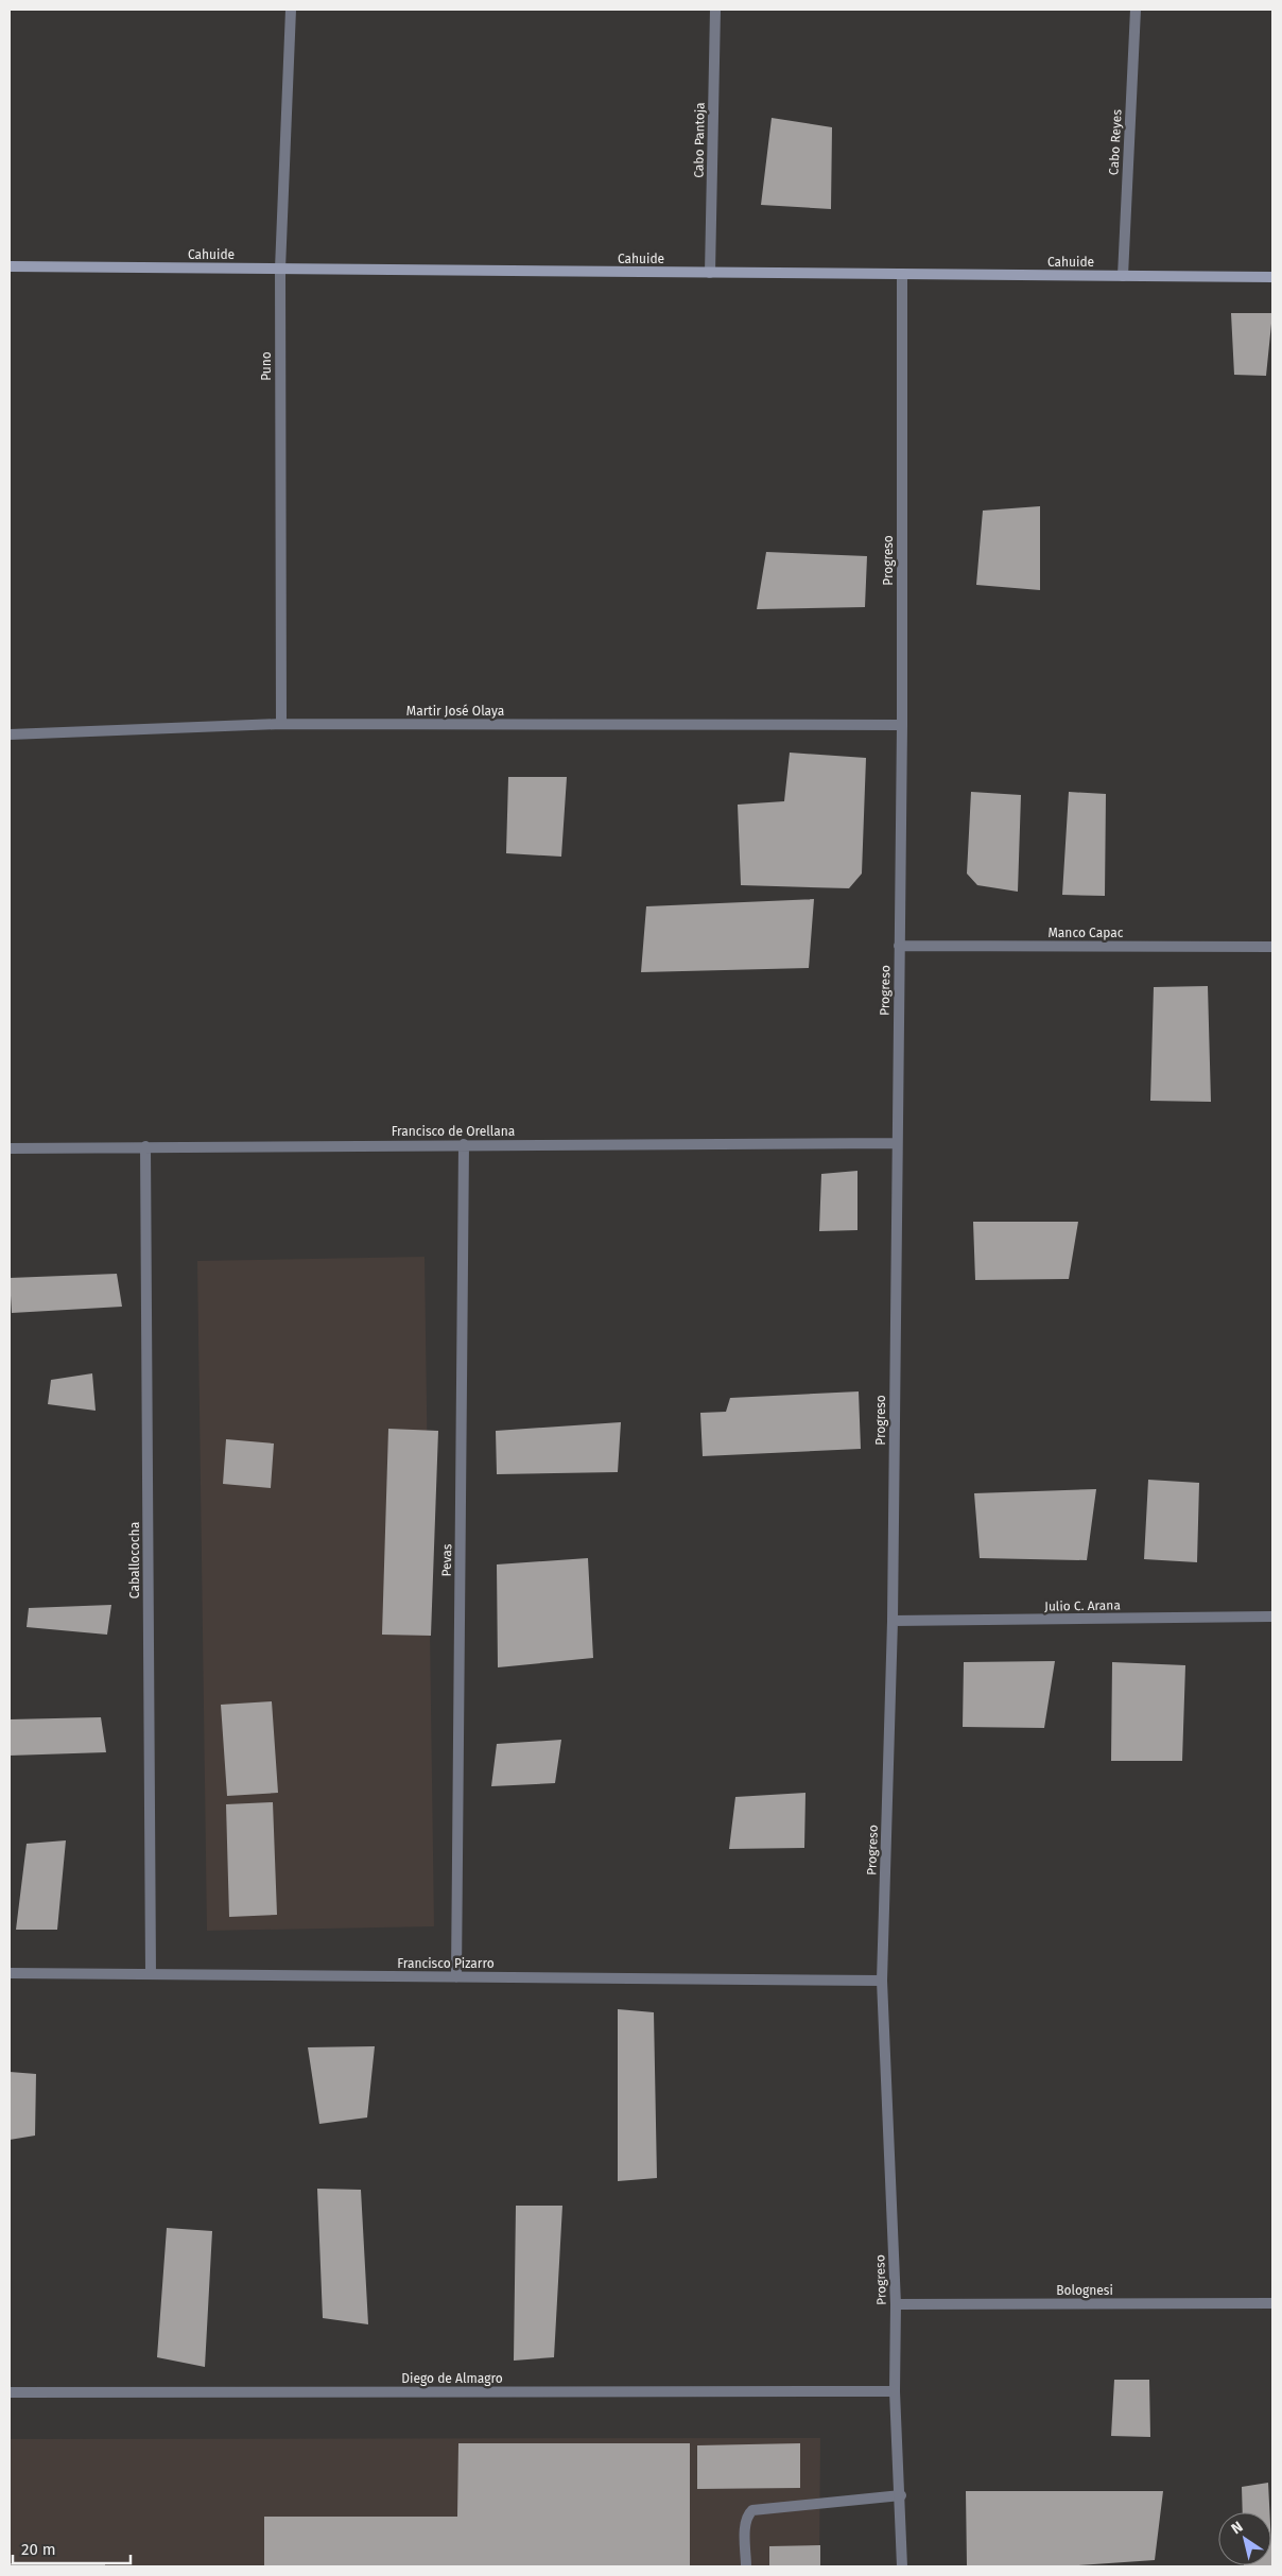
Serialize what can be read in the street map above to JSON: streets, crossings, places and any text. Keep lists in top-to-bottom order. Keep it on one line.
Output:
{"streets":{"main road":["Cahuide"],"street":["Cabo Pantoja","Cabo Reyes","Puno","Progreso","Martir José Olaya","Manco Capac","Francisco de Orellana","Caballococha","Pevas","Julio C. Arana","Francisco Pizarro","Bolognesi","Diego de Almagro"]},"crossings":[["Cabo Pantoja","Cahuide"],["Cabo Reyes","Cahuide"],["Cahuide","Puno"],["Cahuide","Progreso"],["Puno","Martir José Olaya"],["Progreso","Martir José Olaya"],["Progreso","Manco Capac"],["Progreso","Francisco de Orellana"],["Progreso","Julio C. Arana"],["Progreso","Francisco Pizarro"],["Progreso","Bolognesi"],["Progreso","Diego de Almagro"],["Francisco de Orellana","Caballococha"],["Francisco de Orellana","Pevas"],["Caballococha","Francisco Pizarro"],["Pevas","Francisco Pizarro"]],"scale_bar":"20 m","north":"top left"}
